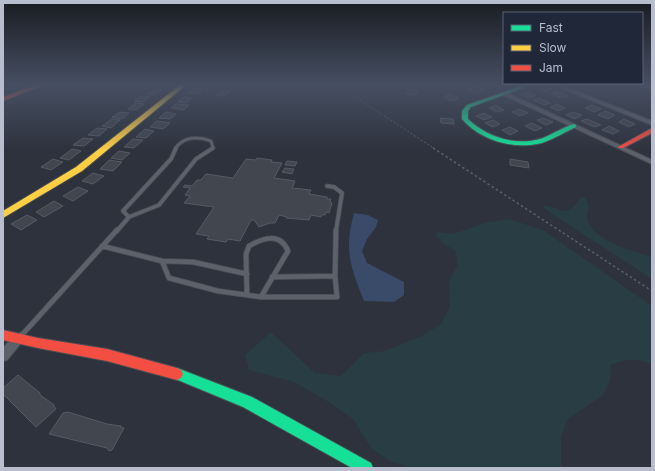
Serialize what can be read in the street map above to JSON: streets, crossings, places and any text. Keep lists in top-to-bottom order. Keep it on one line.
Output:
{"legend":["Fast","Slow","Jam"]}
